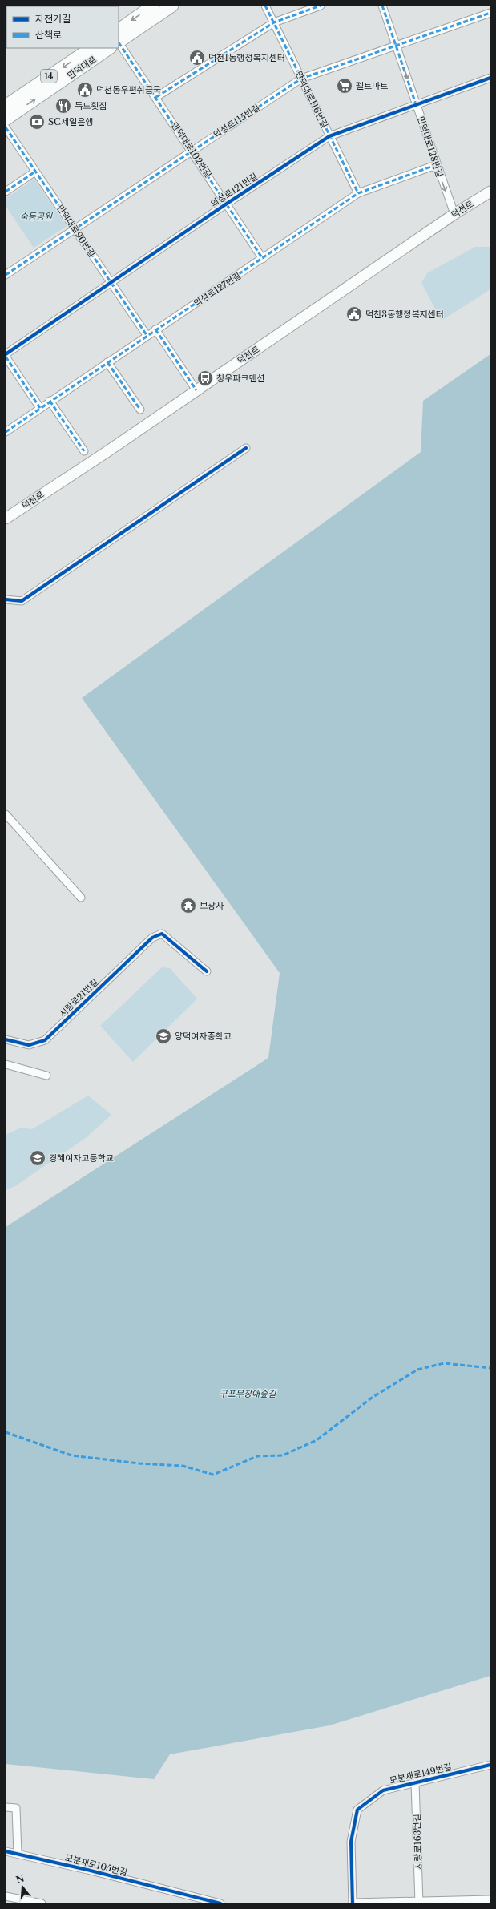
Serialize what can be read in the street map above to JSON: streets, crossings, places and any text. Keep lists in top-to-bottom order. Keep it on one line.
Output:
{"streets":{"main road":["만덕대로","14","덕천로"],"street":["만덕대로116번길","의성로115번길","만덕대로128번길","만덕대로102번길","의성로121번길","만덕대로90번길","의성로127번길","시랑로21번길","모분재로149번길","시랑로163번길","모분재로105번길"]},"crossings":[["만덕대로116번길","의성로115번길"],["만덕대로116번길","의성로121번길"],["만덕대로116번길","의성로127번길"],["의성로115번길","만덕대로128번길"],["의성로115번길","만덕대로102번길"],["의성로115번길","만덕대로90번길"],["만덕대로128번길","의성로121번길"],["만덕대로128번길","덕천로"],["만덕대로128번길","의성로127번길"],["만덕대로102번길","의성로121번길"],["만덕대로102번길","의성로127번길"],["의성로121번길","만덕대로90번길"],["만덕대로90번길","의성로127번길"],["모분재로149번길","시랑로163번길"]],"one_way":["만덕대로128번길"],"parks":["숙등공원","구포무장애숲길"],"places":{"public building":["덕천1동행정복지센터","덕천동우편취급국","덕천3동행정복지센터"],"supermarket":["펠트마트"],"restaurant":["독도횟집"],"bank":["SC제일은행"],"bus stop":["청우파크맨션"],"temple":["보광사"],"school or university":["양덕여자중학교","경혜여자고등학교"]},"legend":["자전거길","산책로"],"north":"top"}
